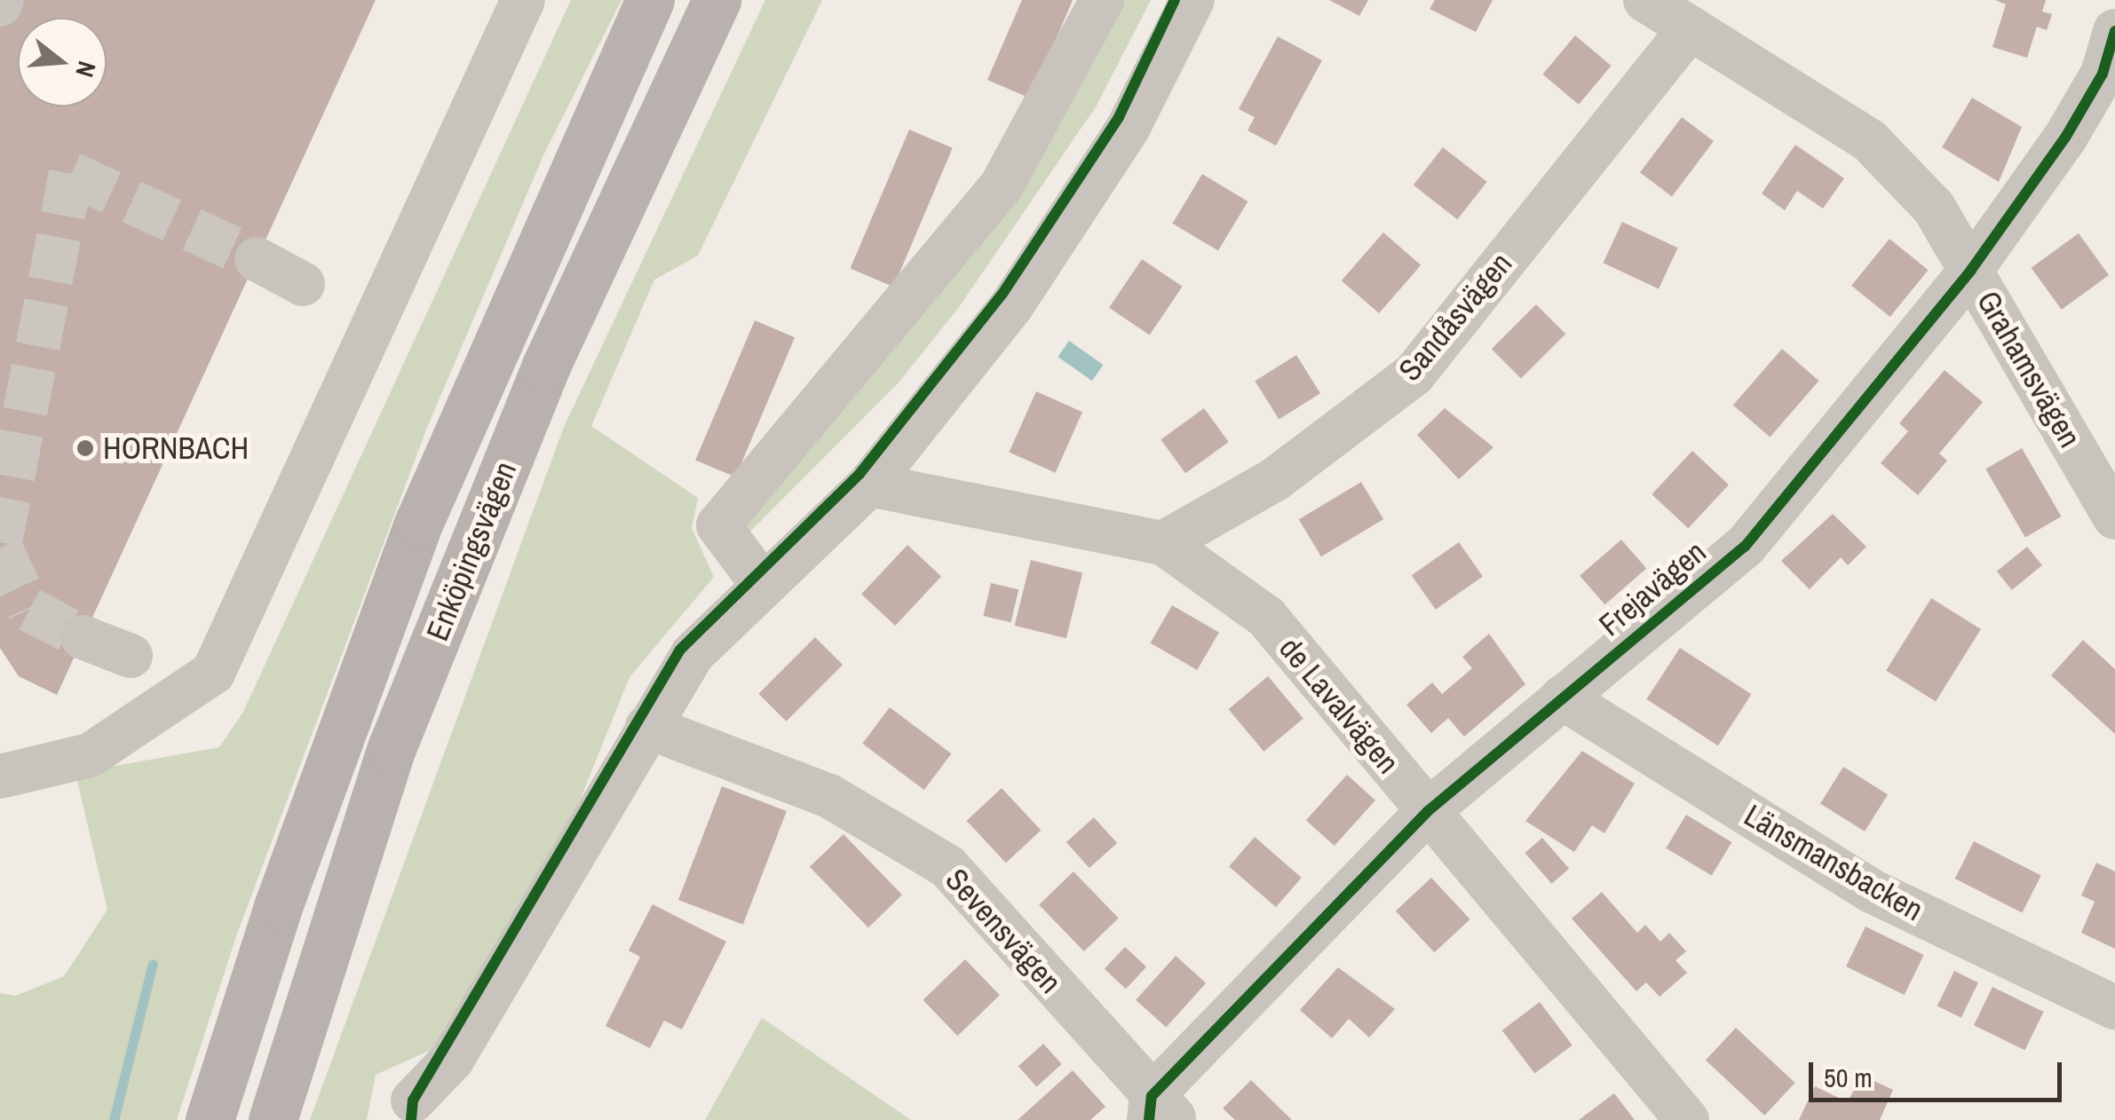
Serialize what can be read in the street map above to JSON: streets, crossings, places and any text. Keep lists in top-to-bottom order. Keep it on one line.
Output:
{"streets":{"main road":["Enköpingsvägen"],"street":["Sandåsvägen","Grahamsvägen","Frejavägen","de Lavalvägen","Länsmansbacken","Sevensvägen"]},"crossings":[["Sandåsvägen","Grahamsvägen"],["Sandåsvägen","de Lavalvägen"],["Grahamsvägen","Frejavägen"],["Frejavägen","de Lavalvägen"],["Frejavägen","Länsmansbacken"],["Frejavägen","Sevensvägen"]],"places":["HORNBACH"],"scale_bar":"50 m","north":"right"}
